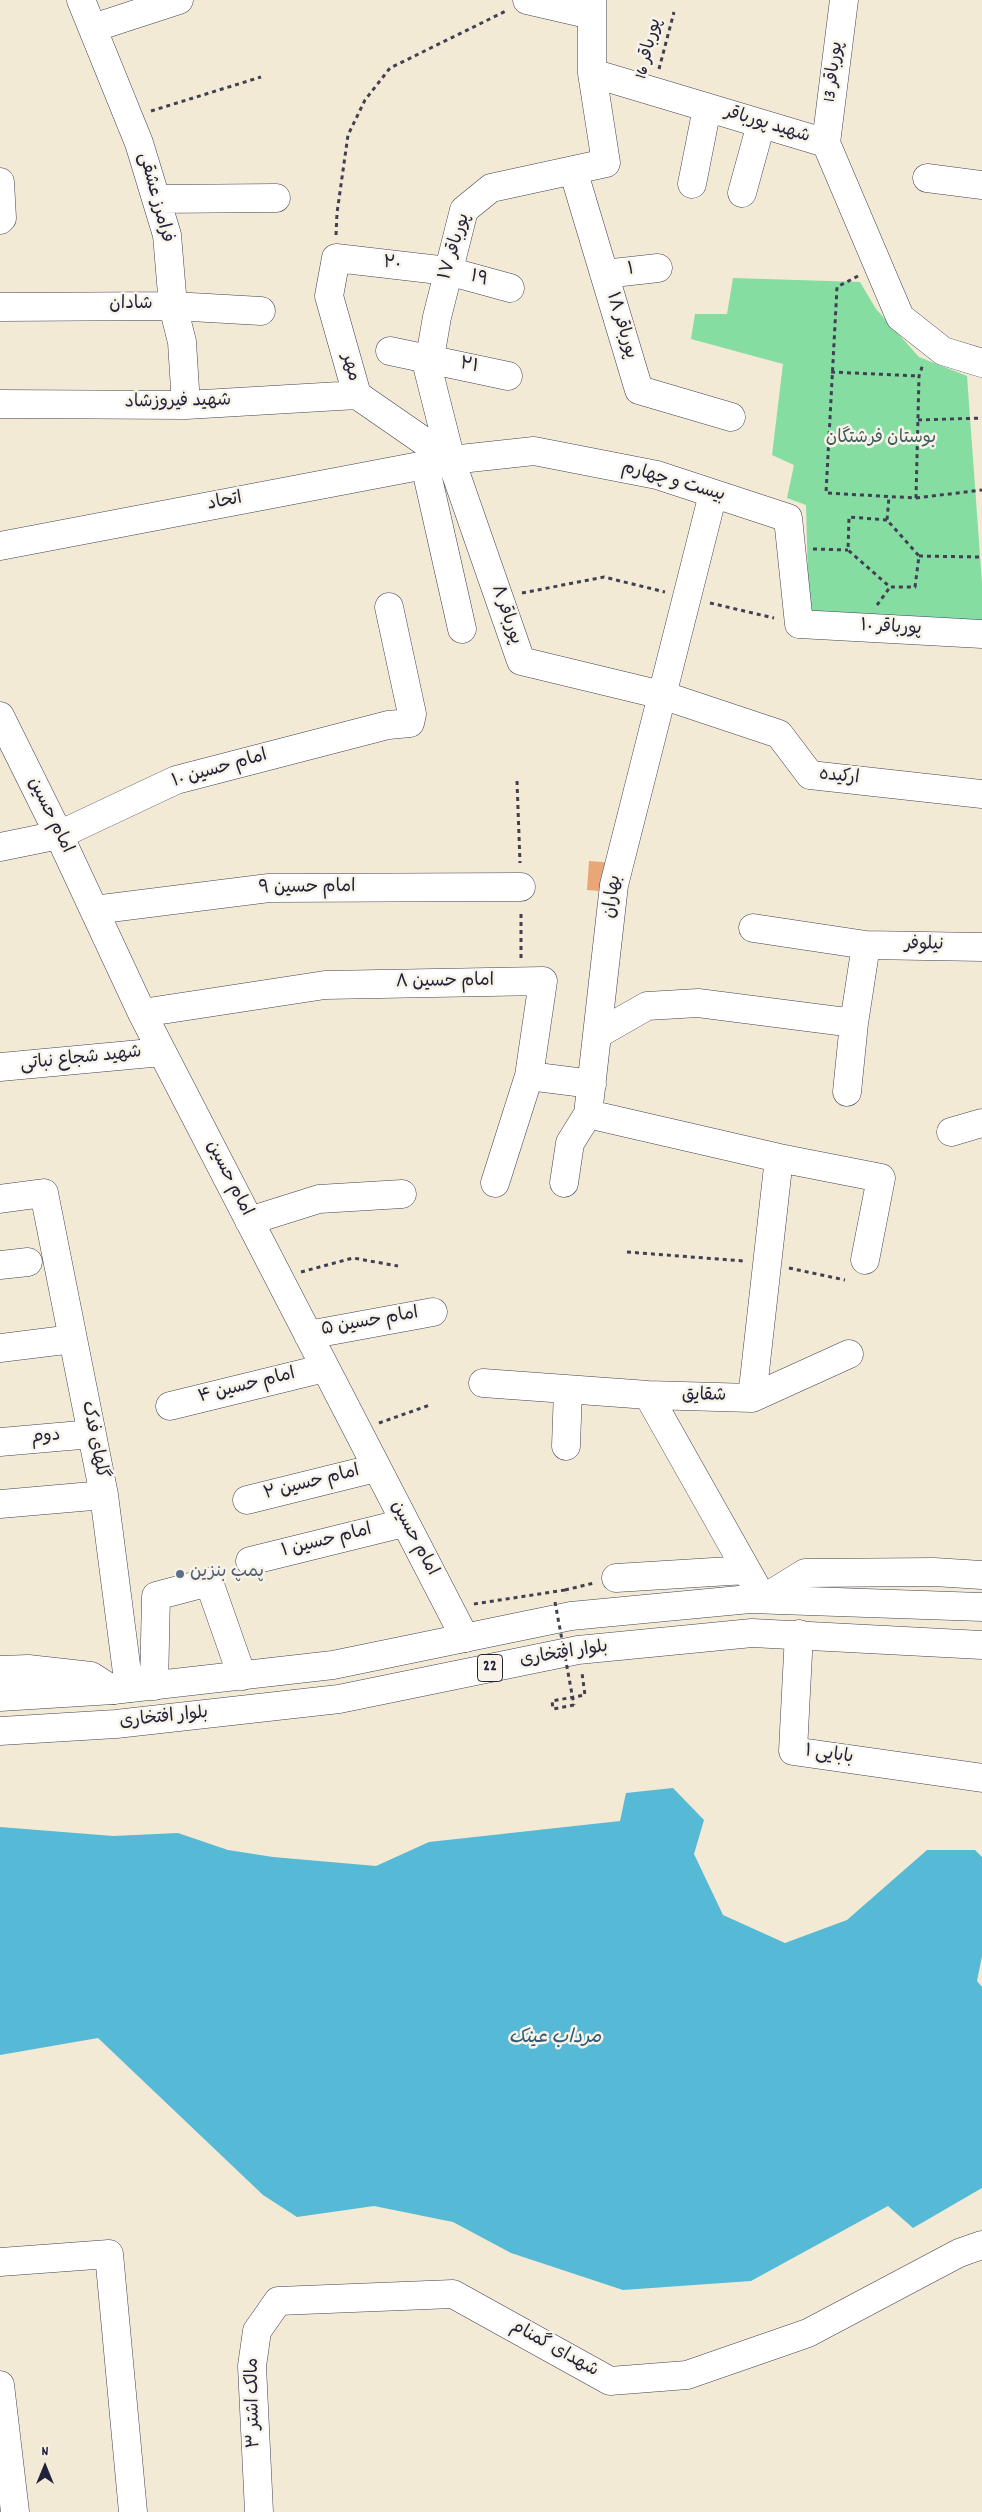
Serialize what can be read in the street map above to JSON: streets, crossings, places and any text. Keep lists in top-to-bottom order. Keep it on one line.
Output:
{"streets":{"main road":["پورباقر 13","شهید پورباقر","فرامرز عشقی","پورباقر ۱۷","۲۰","۱","۱۹","شادان","پورباقر ۱۸","۲۱","مهر","شهید فیروزشاد","بیست و چهارم","اتحاد","پورباقر ۸","پورباقر ۱۰","امام حسین ۱۰","ارکیده","امام حسین","امام حسین ۹","بهاران","نیلوفر","امام حسین ۸","شهید شجاع نباتی","امام حسین ۵","امام حسین ۴","شقایق","دوم","گلهای فدک","امام حسین ۲","امام حسین ۱","بلوار افتخاری","22","بابایی ۱","شهدای گمنام","مالک اشتر ۳"],"path":["پورباقر 16"]},"crossings":[["پورباقر 16","شهید پورباقر"],["پورباقر 13","شهید پورباقر"],["شهید پورباقر","پورباقر ۱۷"],["فرامرز عشقی","شادان"],["فرامرز عشقی","شهید فیروزشاد"],["پورباقر ۱۷","۲۰"],["پورباقر ۱۷","۱۹"],["پورباقر ۱۷","پورباقر ۱۸"],["پورباقر ۱۷","۲۱"],["پورباقر ۱۷","مهر"],["پورباقر ۱۷","بیست و چهارم"],["پورباقر ۱۷","اتحاد"],["پورباقر ۱۷","پورباقر ۸"],["۲۰","۱۹"],["۲۰","مهر"],["۱","پورباقر ۱۸"],["مهر","شهید فیروزشاد"],["مهر","بیست و چهارم"],["مهر","اتحاد"],["مهر","پورباقر ۸"],["بیست و چهارم","اتحاد"],["بیست و چهارم","پورباقر ۸"],["بیست و چهارم","پورباقر ۱۰"],["بیست و چهارم","بهاران"],["اتحاد","پورباقر ۸"],["پورباقر ۸","ارکیده"],["پورباقر ۸","بهاران"],["امام حسین ۱۰","امام حسین"],["ارکیده","بهاران"],["امام حسین","امام حسین ۹"],["امام حسین","امام حسین ۸"],["امام حسین","شهید شجاع نباتی"],["امام حسین","امام حسین ۵"],["امام حسین","امام حسین ۴"],["امام حسین","امام حسین ۲"],["امام حسین","امام حسین ۱"],["امام حسین","بلوار افتخاری"],["شقایق","بلوار افتخاری"],["دوم","گلهای فدک"],["گلهای فدک","بلوار افتخاری"],["بلوار افتخاری","بابایی ۱"],["شهدای گمنام","مالک اشتر ۳"]],"water":["مرداب عینک"],"parks":["بوستان فرشتگان"],"places":["پمپ بنزین"],"north":"top"}
